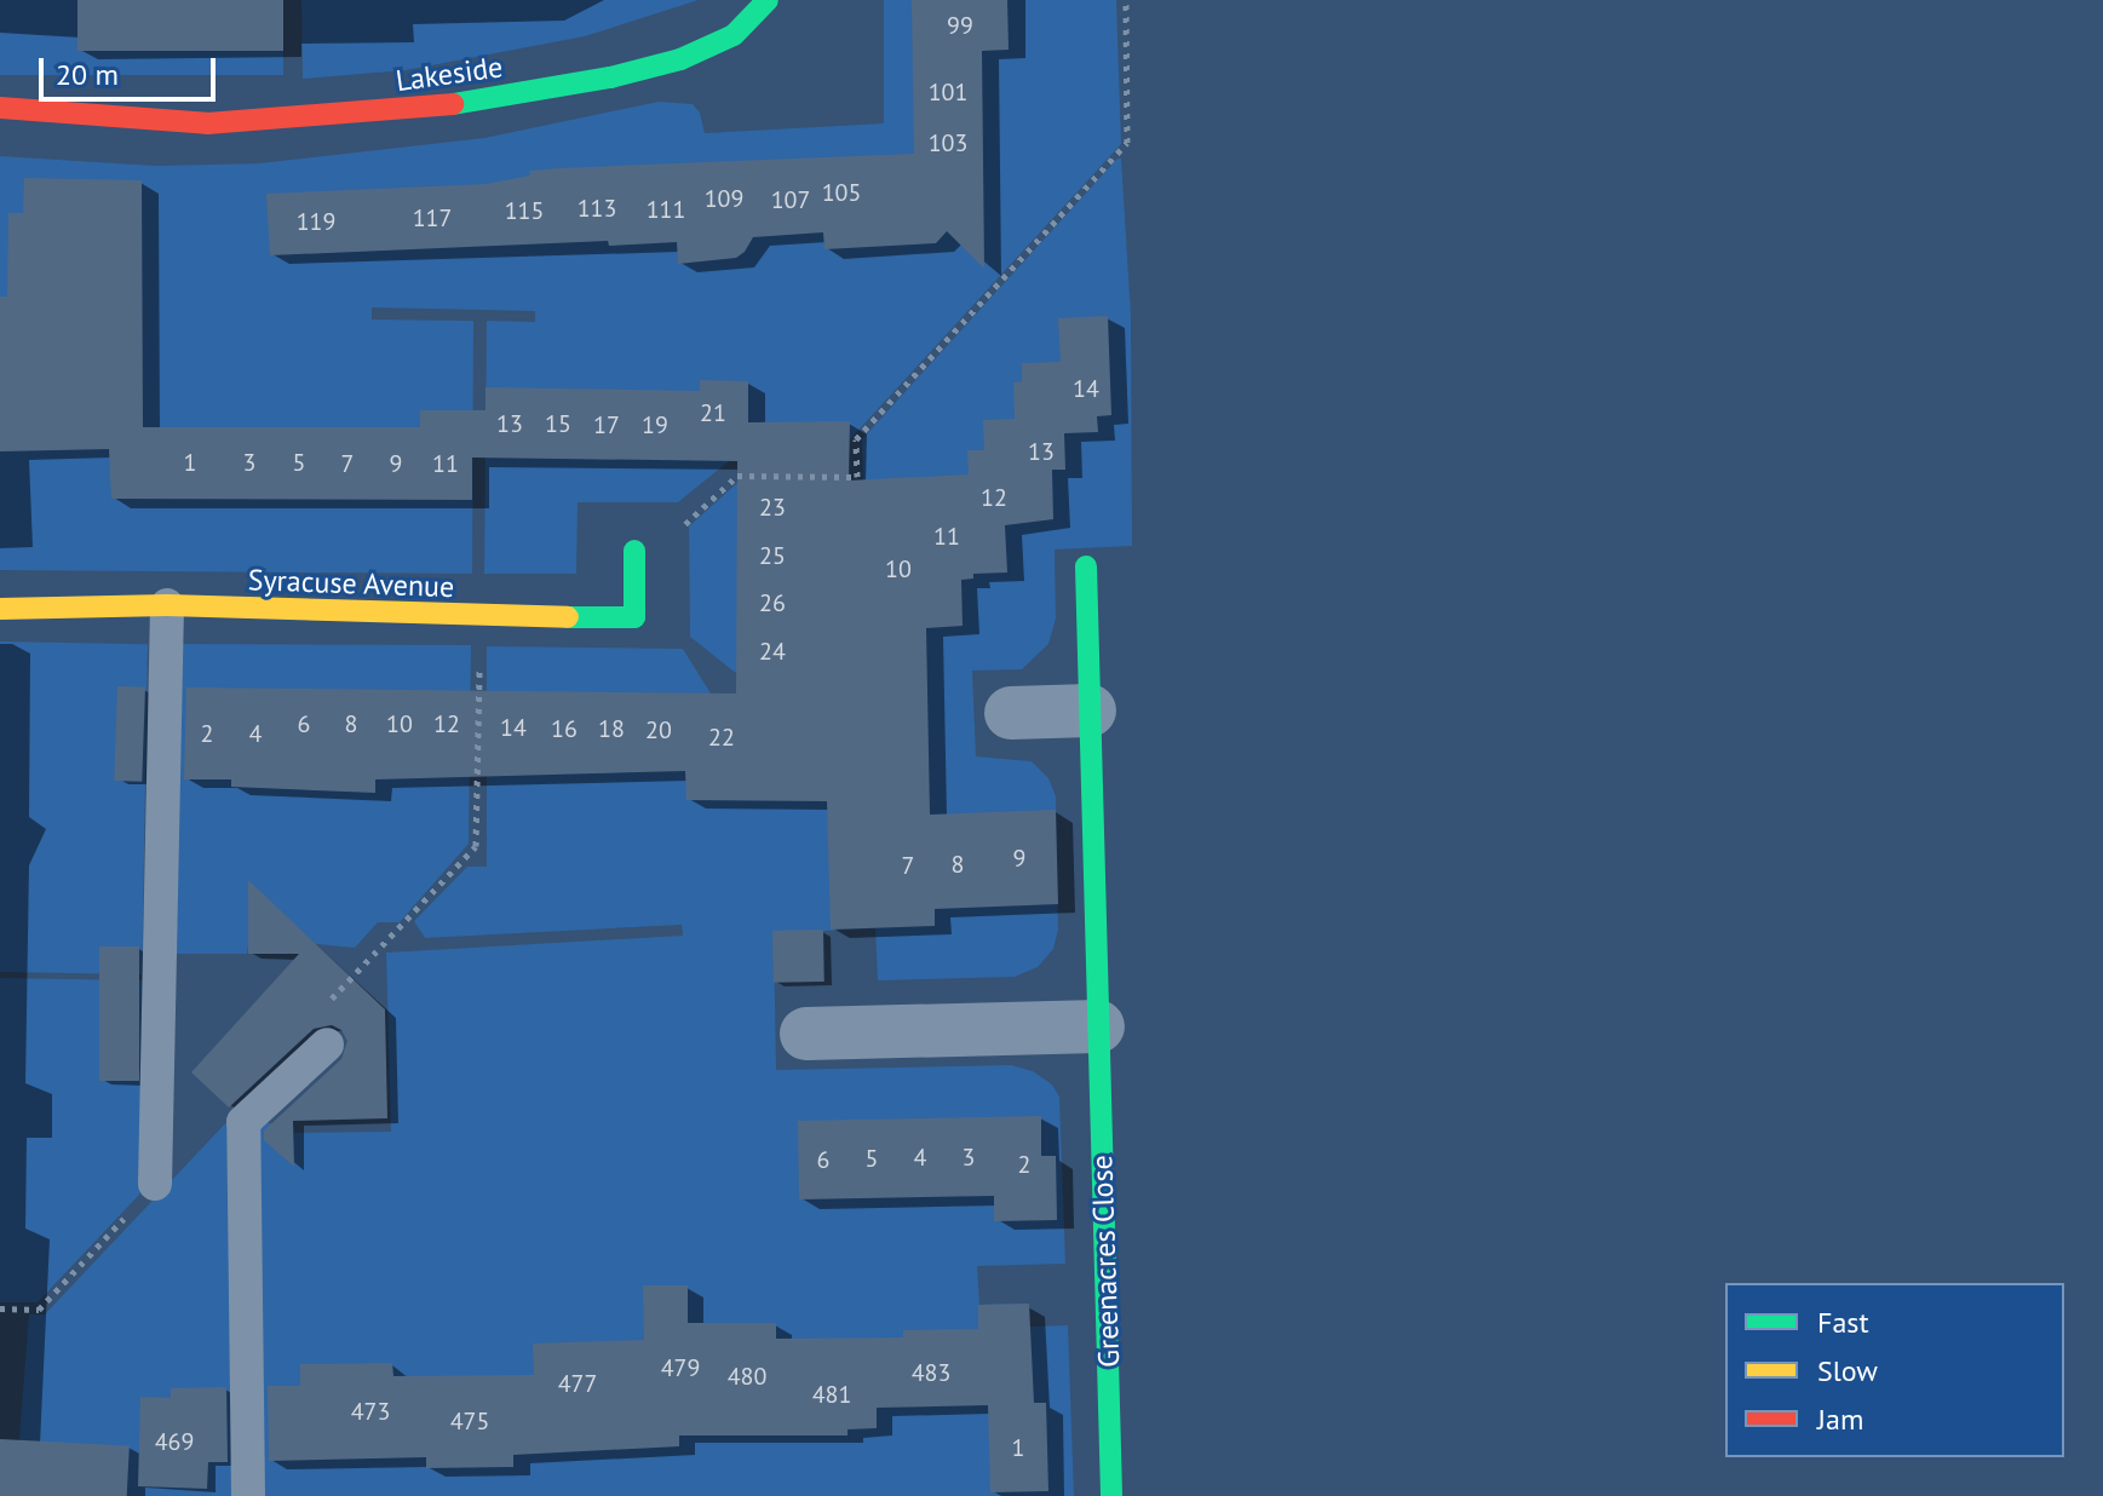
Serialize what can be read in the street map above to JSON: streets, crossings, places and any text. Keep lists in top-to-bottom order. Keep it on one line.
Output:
{"streets":{"street":["Lakeside","Syracuse Avenue","Greenacres Close"]},"house_numbers":["99","101","103","105","109","107","113","111","115","117","119","14","21","13","15","17","19","13","1","3","5","7","9","11","12","23","11","25","10","26","24","6","8","10","12","14","16","18","20","2","4","22","9","8","7","4","3","5","6","2","479","483","480","477","481","473","475","469","1"],"legend":["Fast","Slow","Jam"],"scale_bar":"20 m"}
